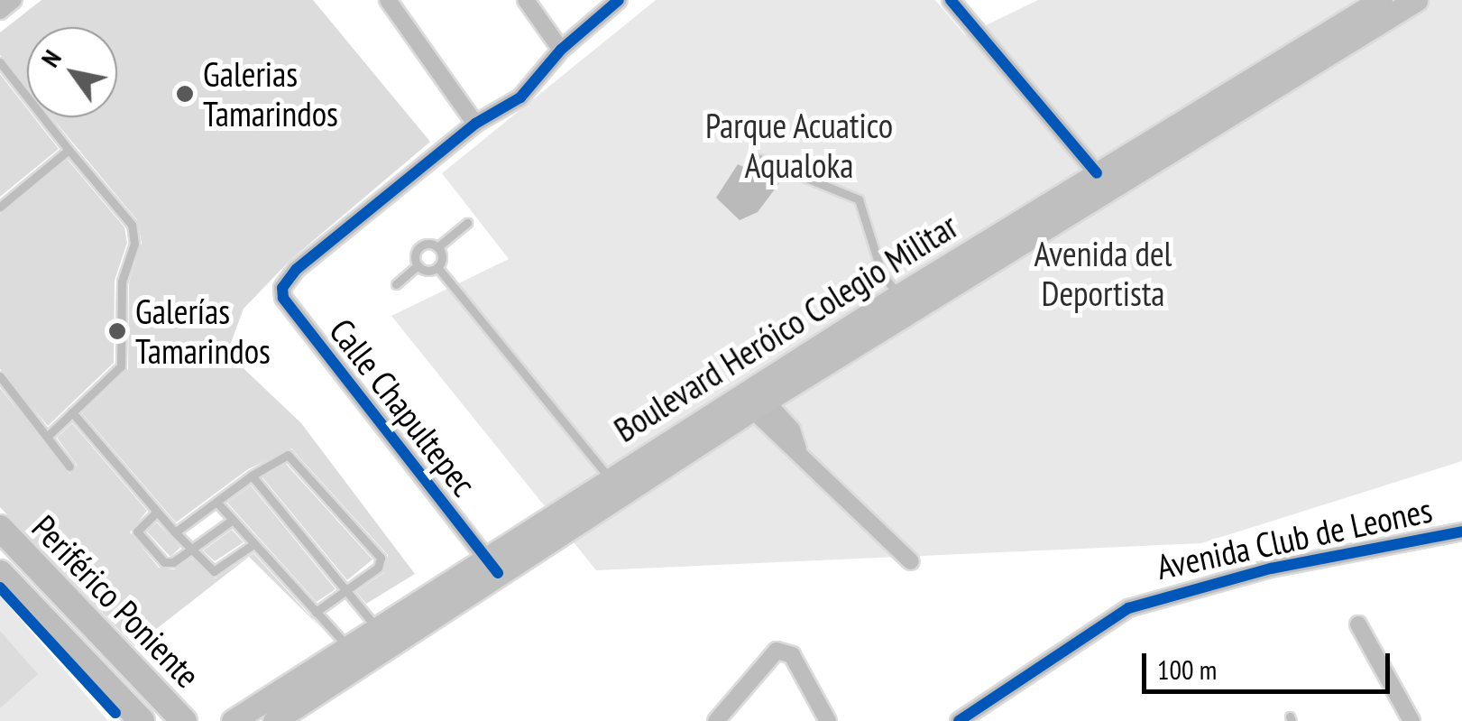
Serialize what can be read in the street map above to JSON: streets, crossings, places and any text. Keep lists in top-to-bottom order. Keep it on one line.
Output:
{"streets":{"main road":["Boulevard Heróico Colegio Militar","Periférico Poniente"],"street":["Calle Chapultepec","Avenida Club de Leones"]},"crossings":[["Boulevard Heróico Colegio Militar","Calle Chapultepec"]],"parks":["Parque Acuatico Aqualoka","Avenida del Deportista"],"places":["Galerias Tamarindos","Galerías Tamarindos"],"scale_bar":"100 m","north":"top left"}
